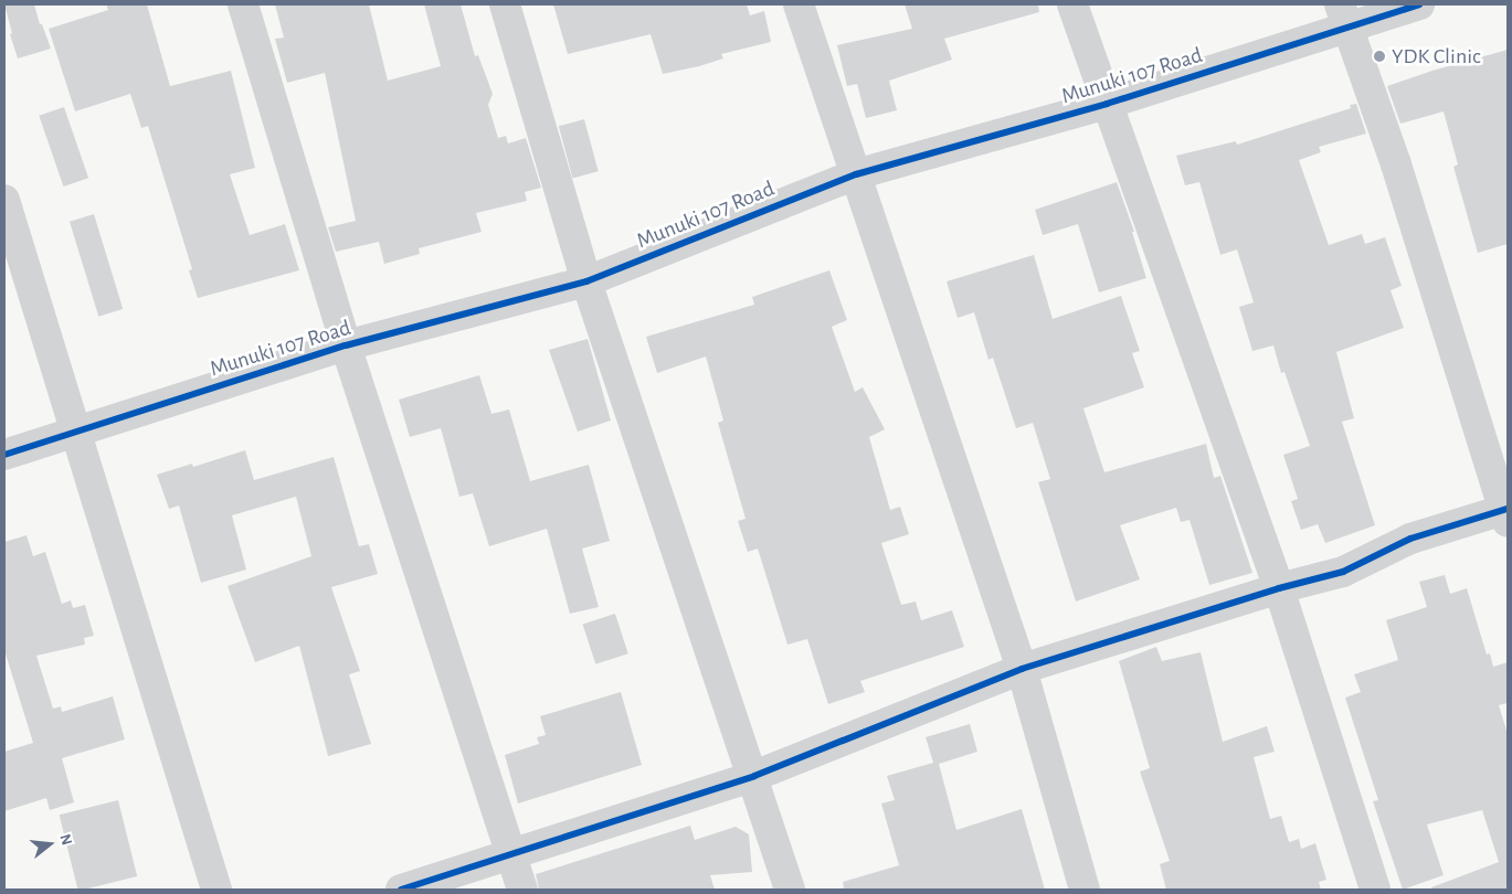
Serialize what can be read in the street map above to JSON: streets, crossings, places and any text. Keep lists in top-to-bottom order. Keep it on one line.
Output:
{"streets":{"street":["Munuki 107 Road"]},"places":["YDK Clinic"],"north":"right"}
